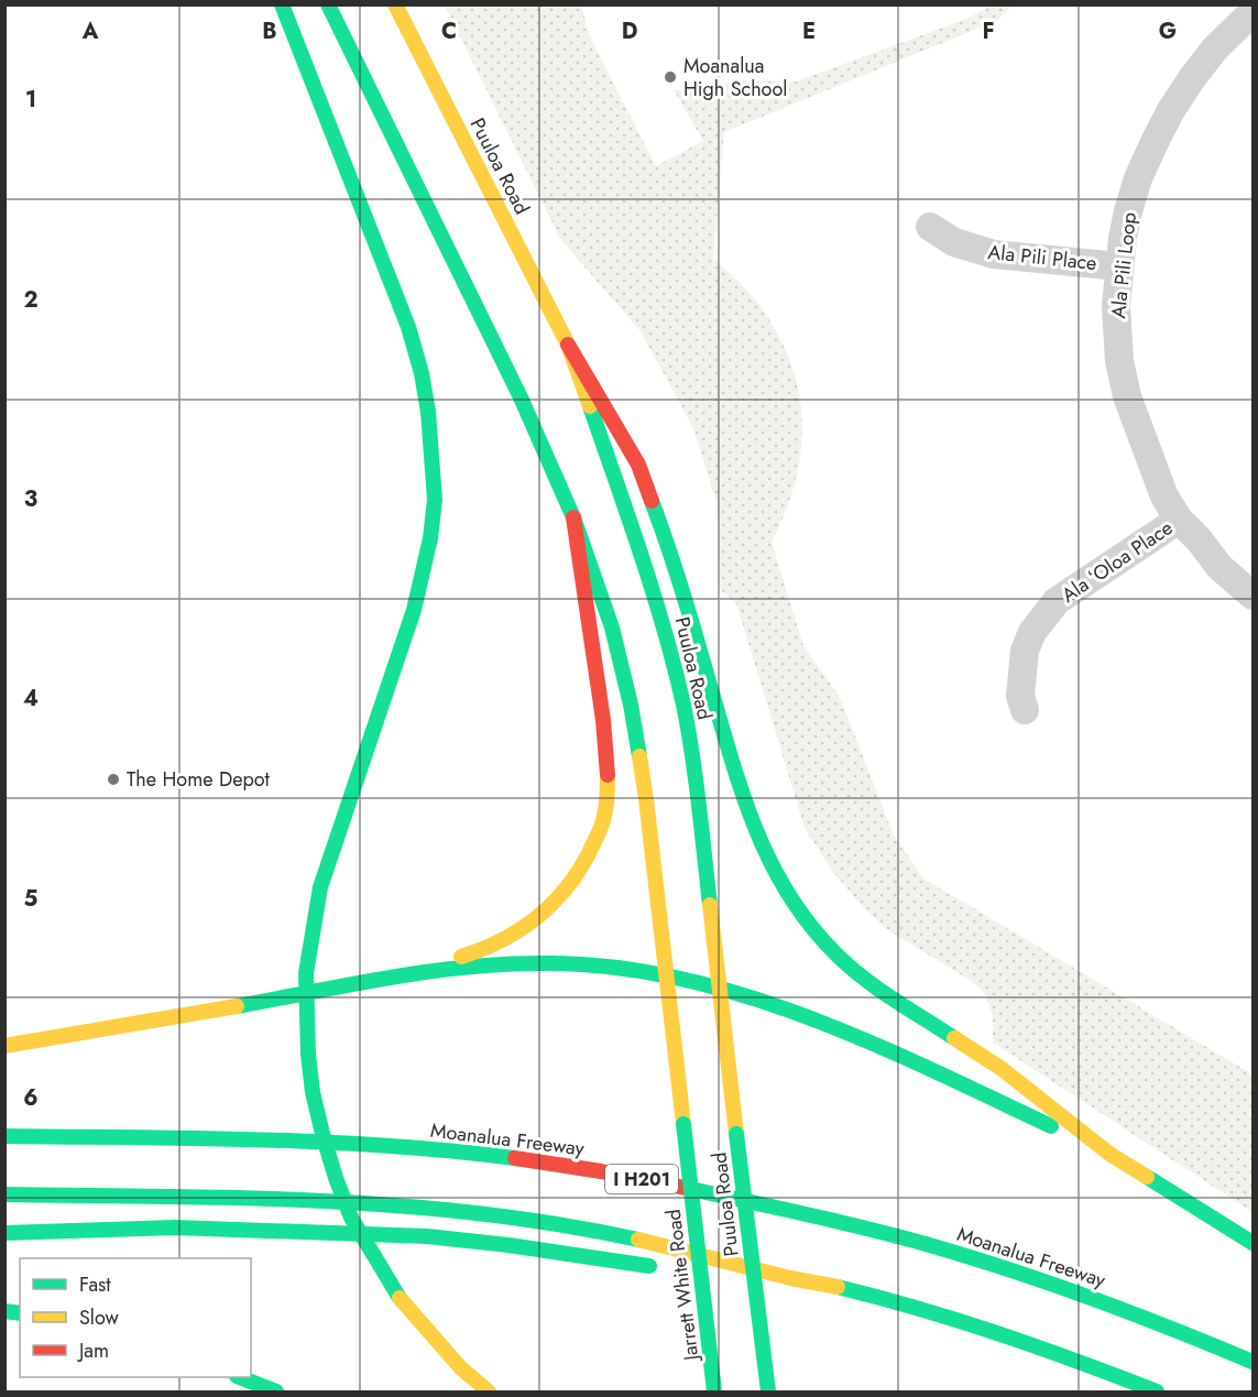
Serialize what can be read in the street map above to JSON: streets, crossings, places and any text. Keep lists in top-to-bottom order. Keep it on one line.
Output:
{"streets":{"main road":["Puuloa Road","Moanalua Freeway","I H201","Jarrett White Road"],"street":["Ala Pili Place","Ala Pili Loop","Ala ʻOloa Place"]},"crossings":[["Ala Pili Place","Ala Pili Loop"],["Ala Pili Loop","Ala ʻOloa Place"]],"places":["Moanalua High School","The Home Depot"],"legend":["Fast","Slow","Jam"],"grid":{"columns":["A","B","C","D","E","F","G"],"rows":["1","2","3","4","5","6"]}}
